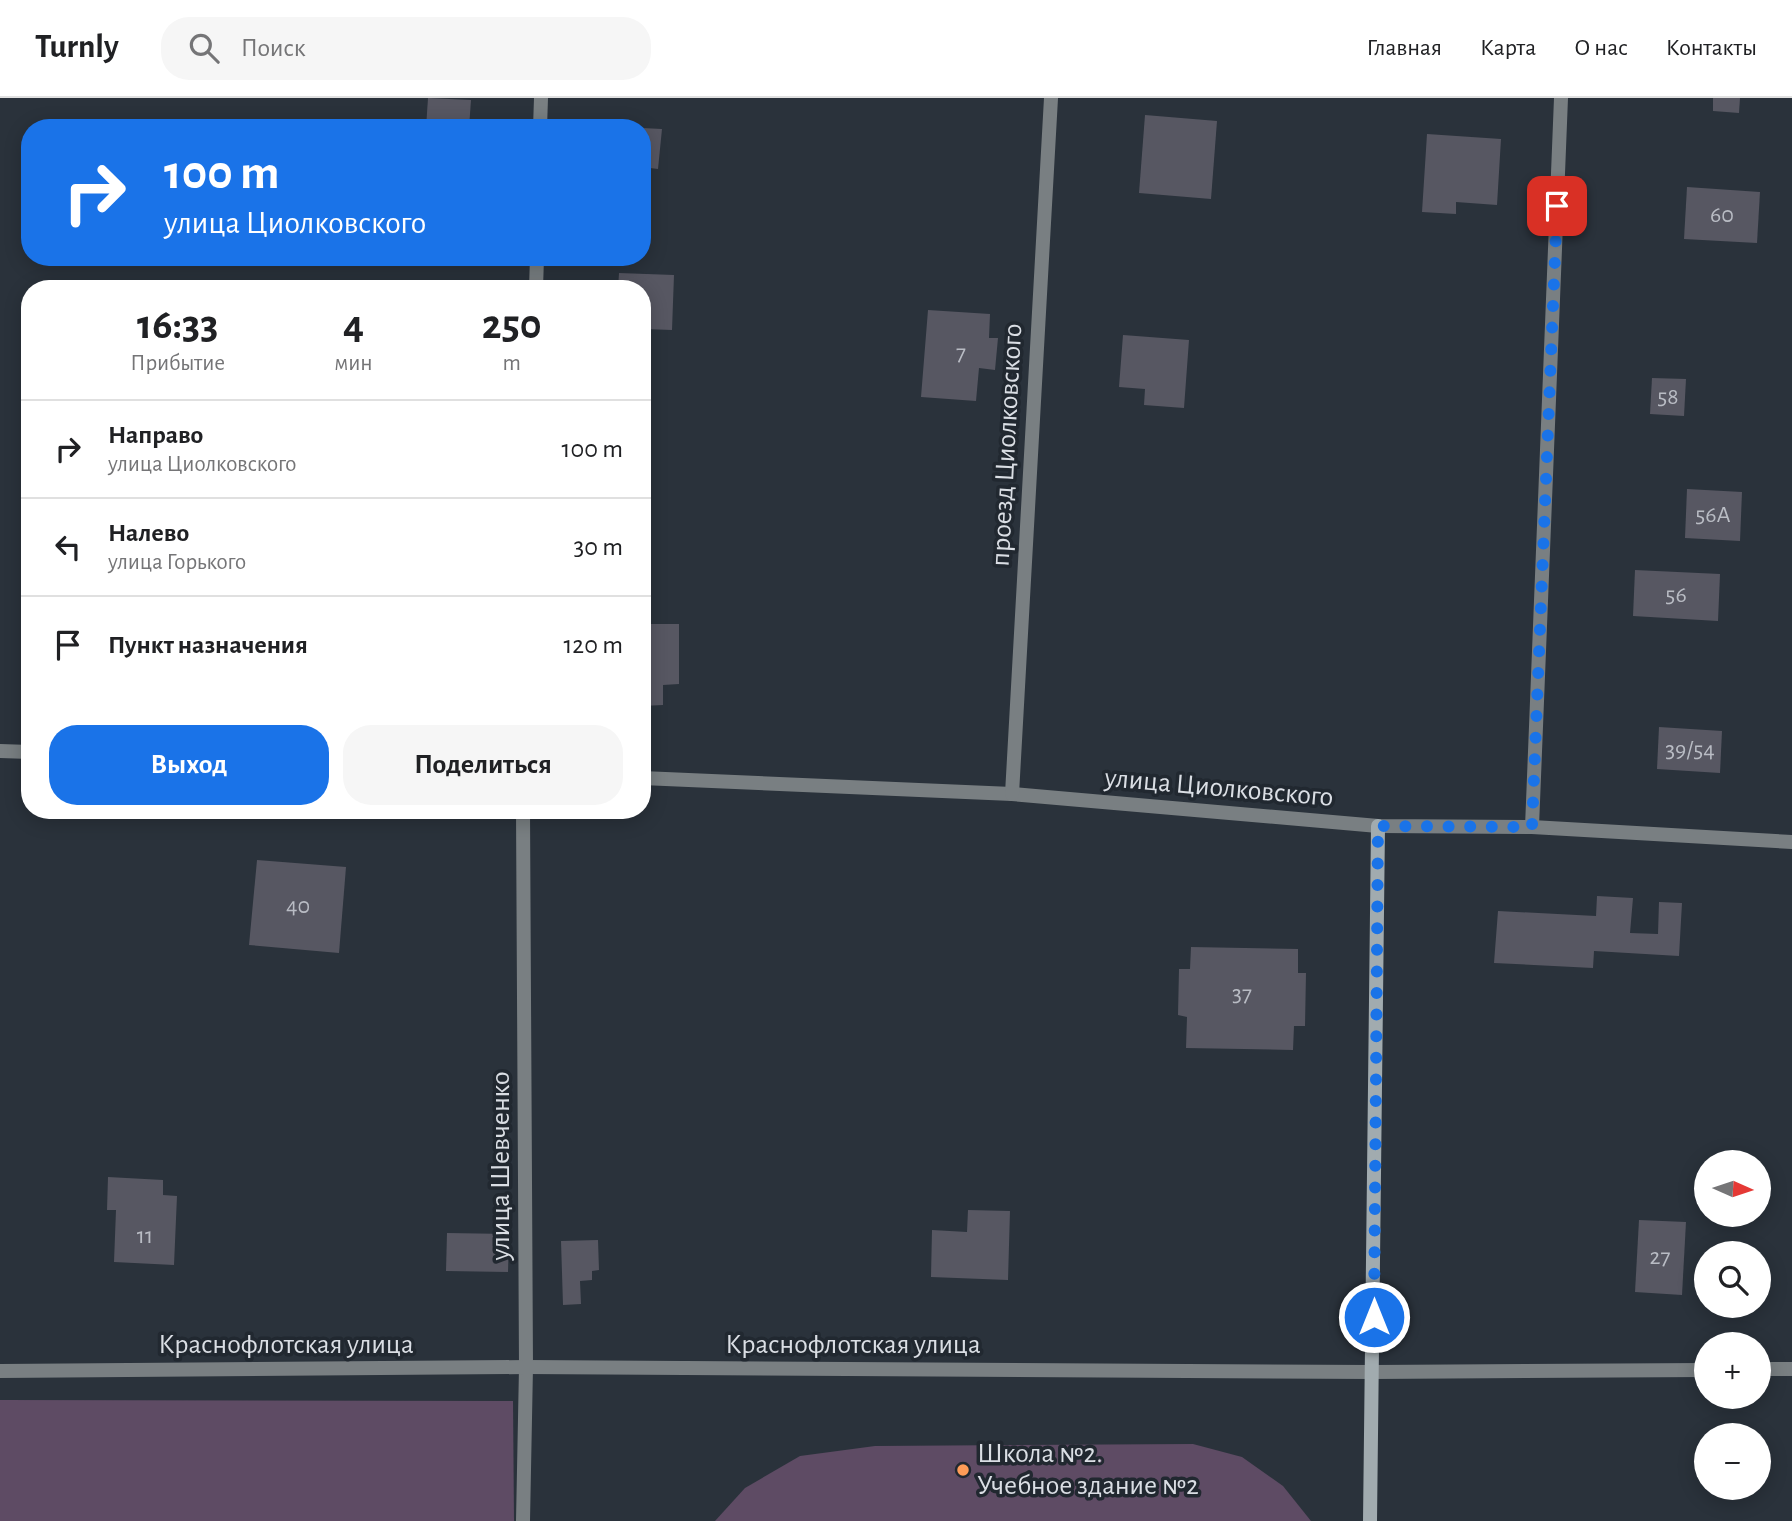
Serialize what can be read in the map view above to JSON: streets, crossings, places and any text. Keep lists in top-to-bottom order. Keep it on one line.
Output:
{"streets":{"street":["проезд Циолковского","улица Циолковского","улица Шевченко","Краснофлотская улица"]},"crossings":[["проезд Циолковского","улица Циолковского"],["улица Шевченко","Краснофлотская улица"]],"places":["Школа №2. Учебное здание №2"],"house_numbers":["60","7","58","56А","56","39/54","40","37","11","27"],"north":"right","page":{"header":"Turnly","search":"Поиск","nav":["Главная","Карта","О нас","Контакты"],"turn":["100 m","улица Циолковского"],"eta":["16:33","Прибытие","4","мин","250","m"],"list":[{"name":"Направо","note":"улица Циолковского","value":"100 m"},{"name":"Налево","note":"улица Горького","value":"30 m"},{"name":"Пункт назначения","value":"120 m"}],"buttons":["Выход","Поделиться"],"map_buttons":["+","−"]}}
